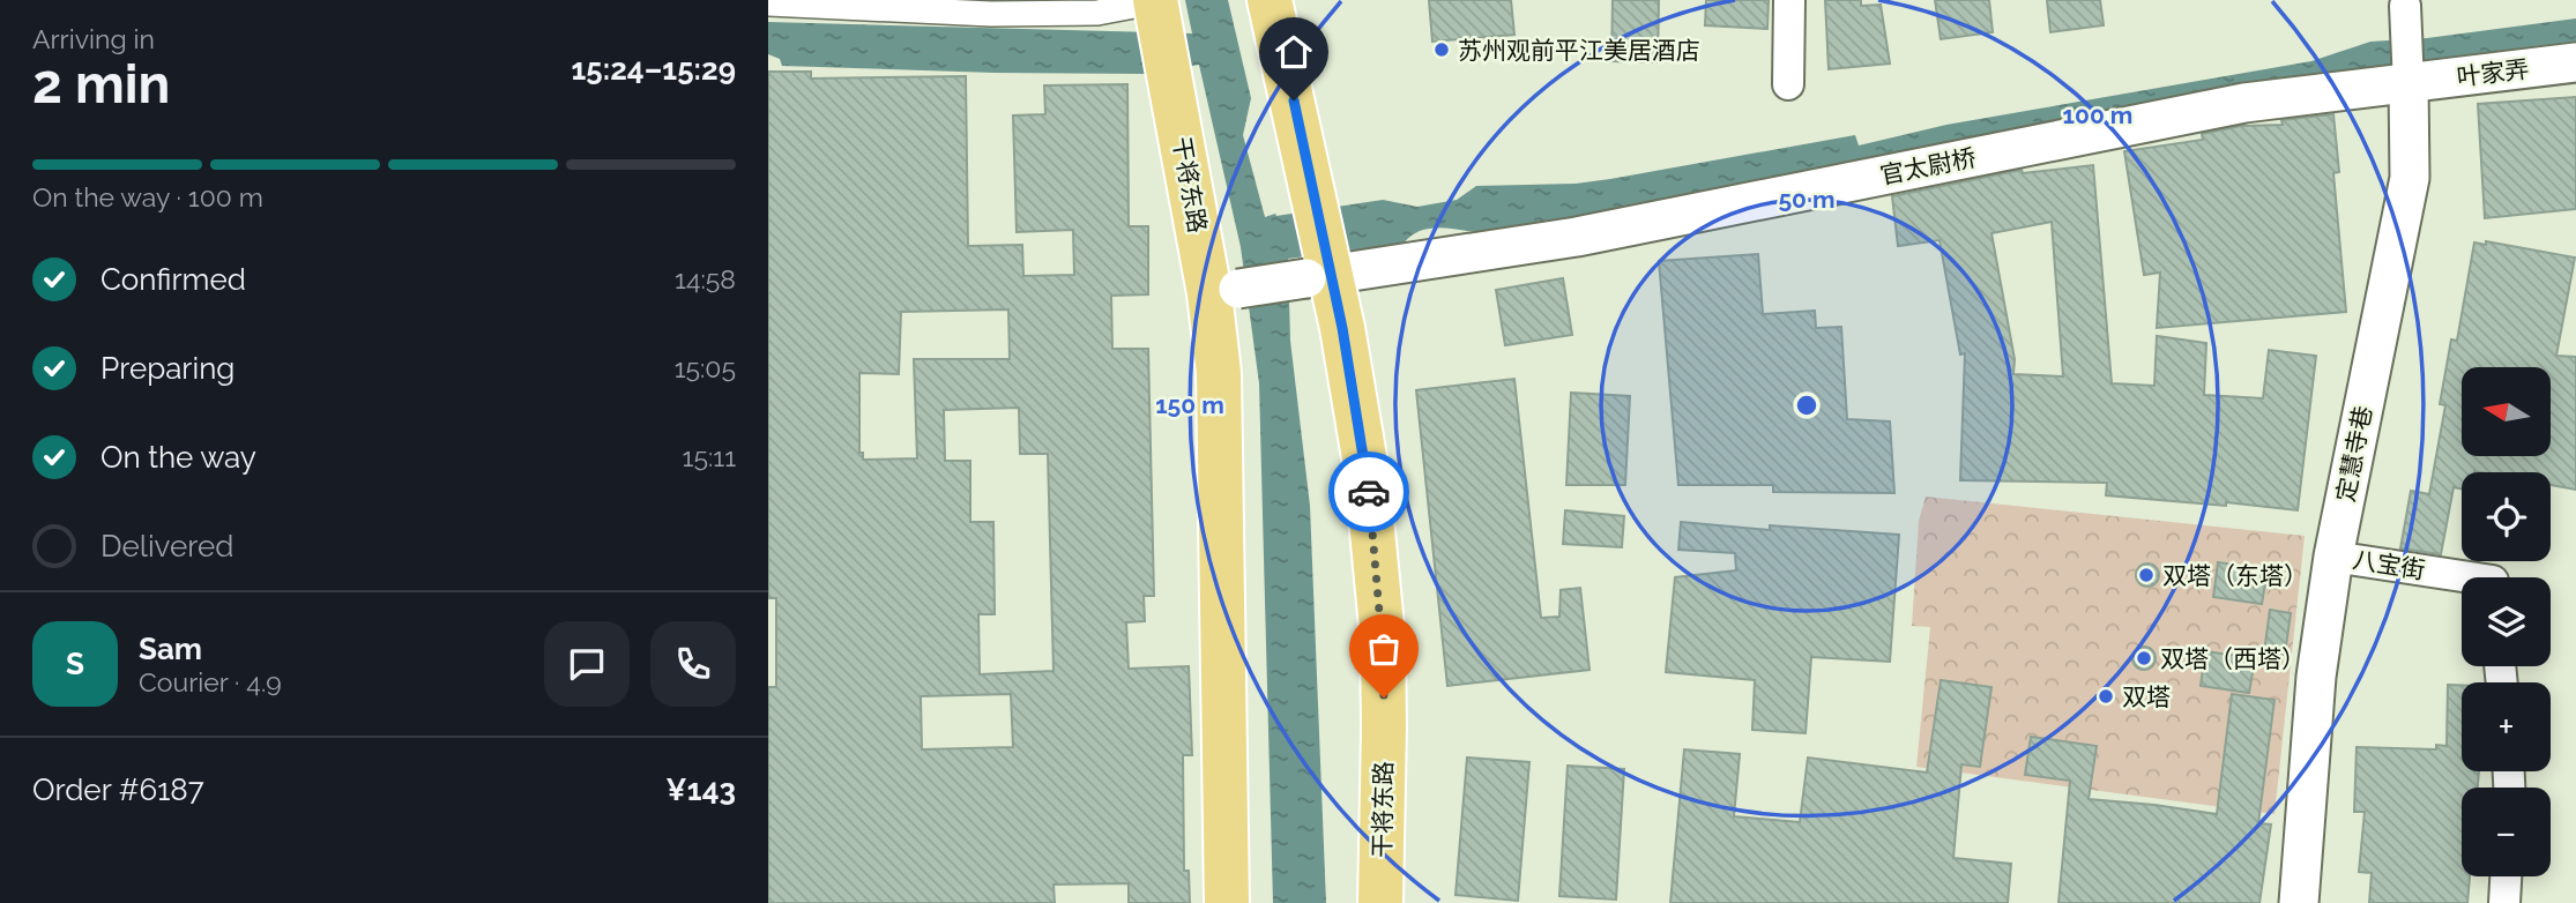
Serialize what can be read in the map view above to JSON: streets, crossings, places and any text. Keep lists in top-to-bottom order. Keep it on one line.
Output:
{"streets":{"main road":["干将东路"],"street":["叶家弄","官太尉桥","定慧寺巷","八宝街"]},"crossings":[["叶家弄","官太尉桥"],["叶家弄","定慧寺巷"],["官太尉桥","干将东路"],["官太尉桥","定慧寺巷"],["定慧寺巷","八宝街"]],"places":["苏州观前平江美居酒店","双塔（东塔）","双塔（西塔）","双塔"],"north":"left","page":{"heading":["2 min","Arriving in","15:24–15:29"],"panel":["Sam","Courier · 4.9","Order #6187","¥143"],"bar":"On the way · 100 m","list":[["Confirmed","14:58"],["Preparing","15:05"],["On the way","15:11"],"Delivered"],"map_buttons":["+","−"],"round":"S"},"rings":["100 m","50 m","150 m"]}
